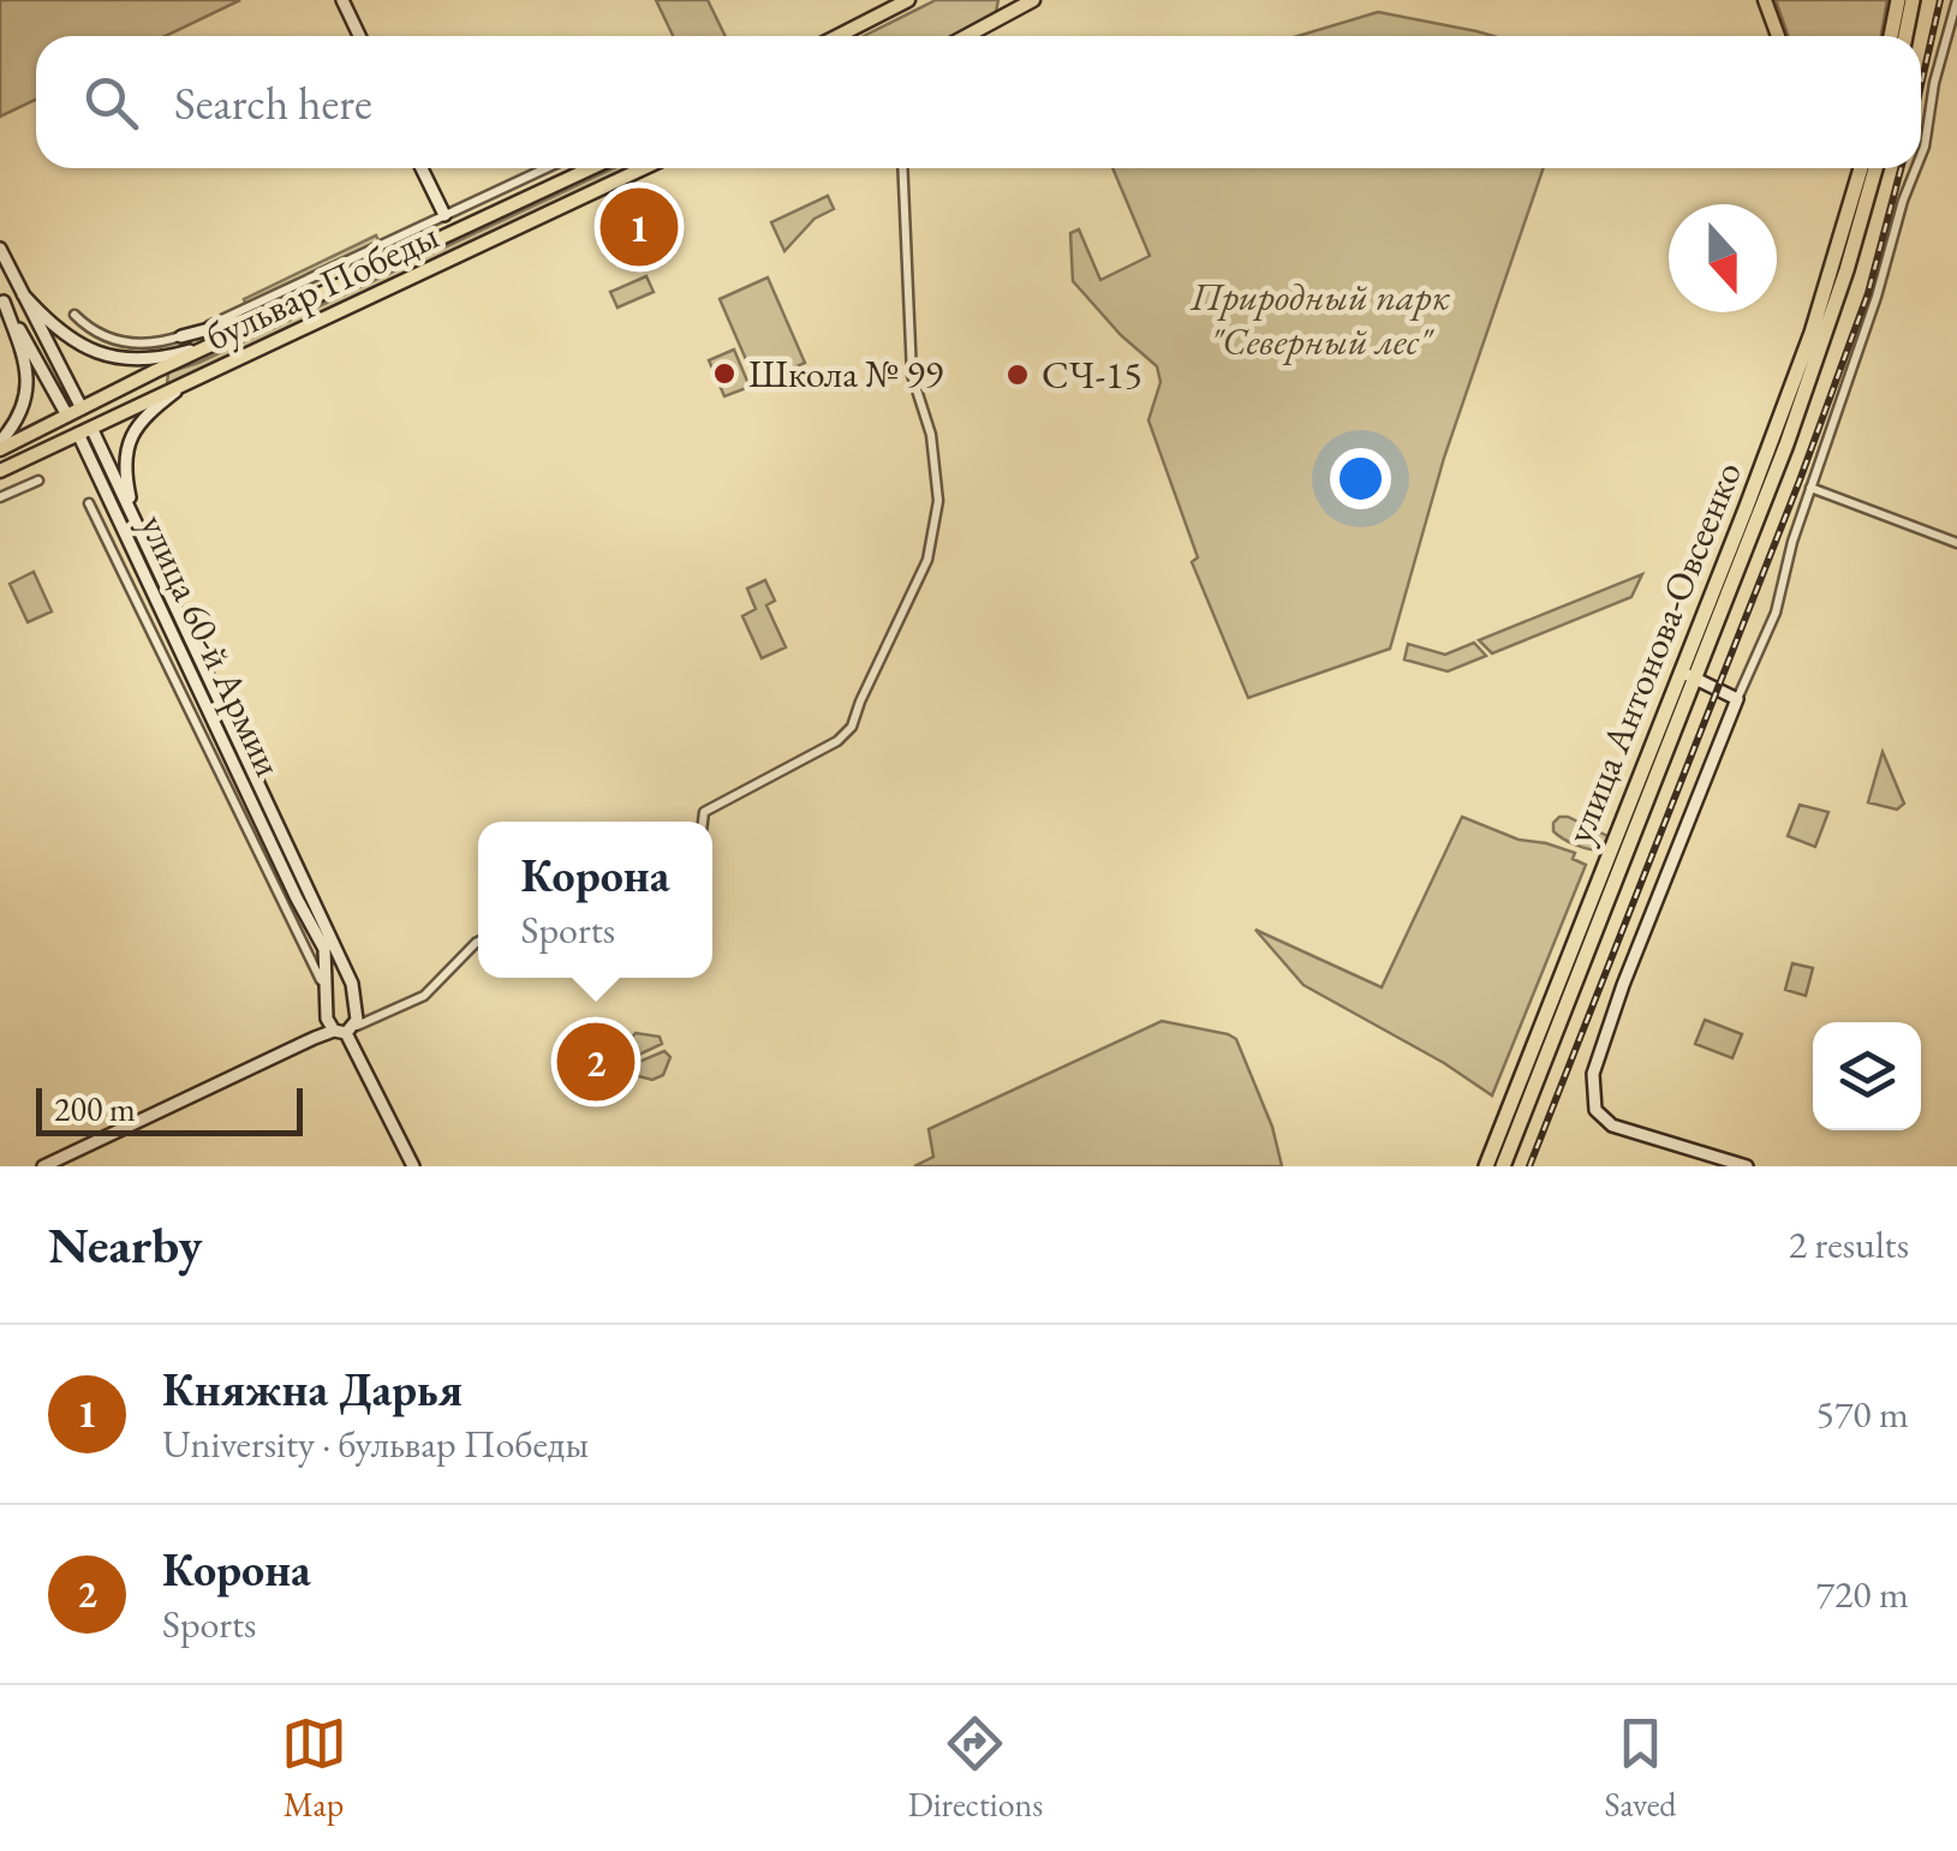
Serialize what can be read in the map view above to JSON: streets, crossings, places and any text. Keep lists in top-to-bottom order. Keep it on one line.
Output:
{"streets":{"highway":["улица Антонова-Овсеенко"],"main road":["бульвар Победы","улица 60-й Армии"]},"crossings":[["бульвар Победы","улица 60-й Армии"]],"parks":["Природный парк \"Северный лес\""],"places":["Школа № 99","СЧ-15"],"scale_bar":"200 m","north":"bottom","page":{"search":"Search here","pins":["1","2"],"popup":["Корона","Sports"],"scale":"200 m","heading":["Nearby","2 results"],"list":[{"mark":"1","name":"Княжна Дарья","note":"University · бульвар Победы","value":"570 m"},{"mark":"2","name":"Корона","note":"Sports","value":"720 m"}],"nav":["Map","Directions","Saved"]}}
